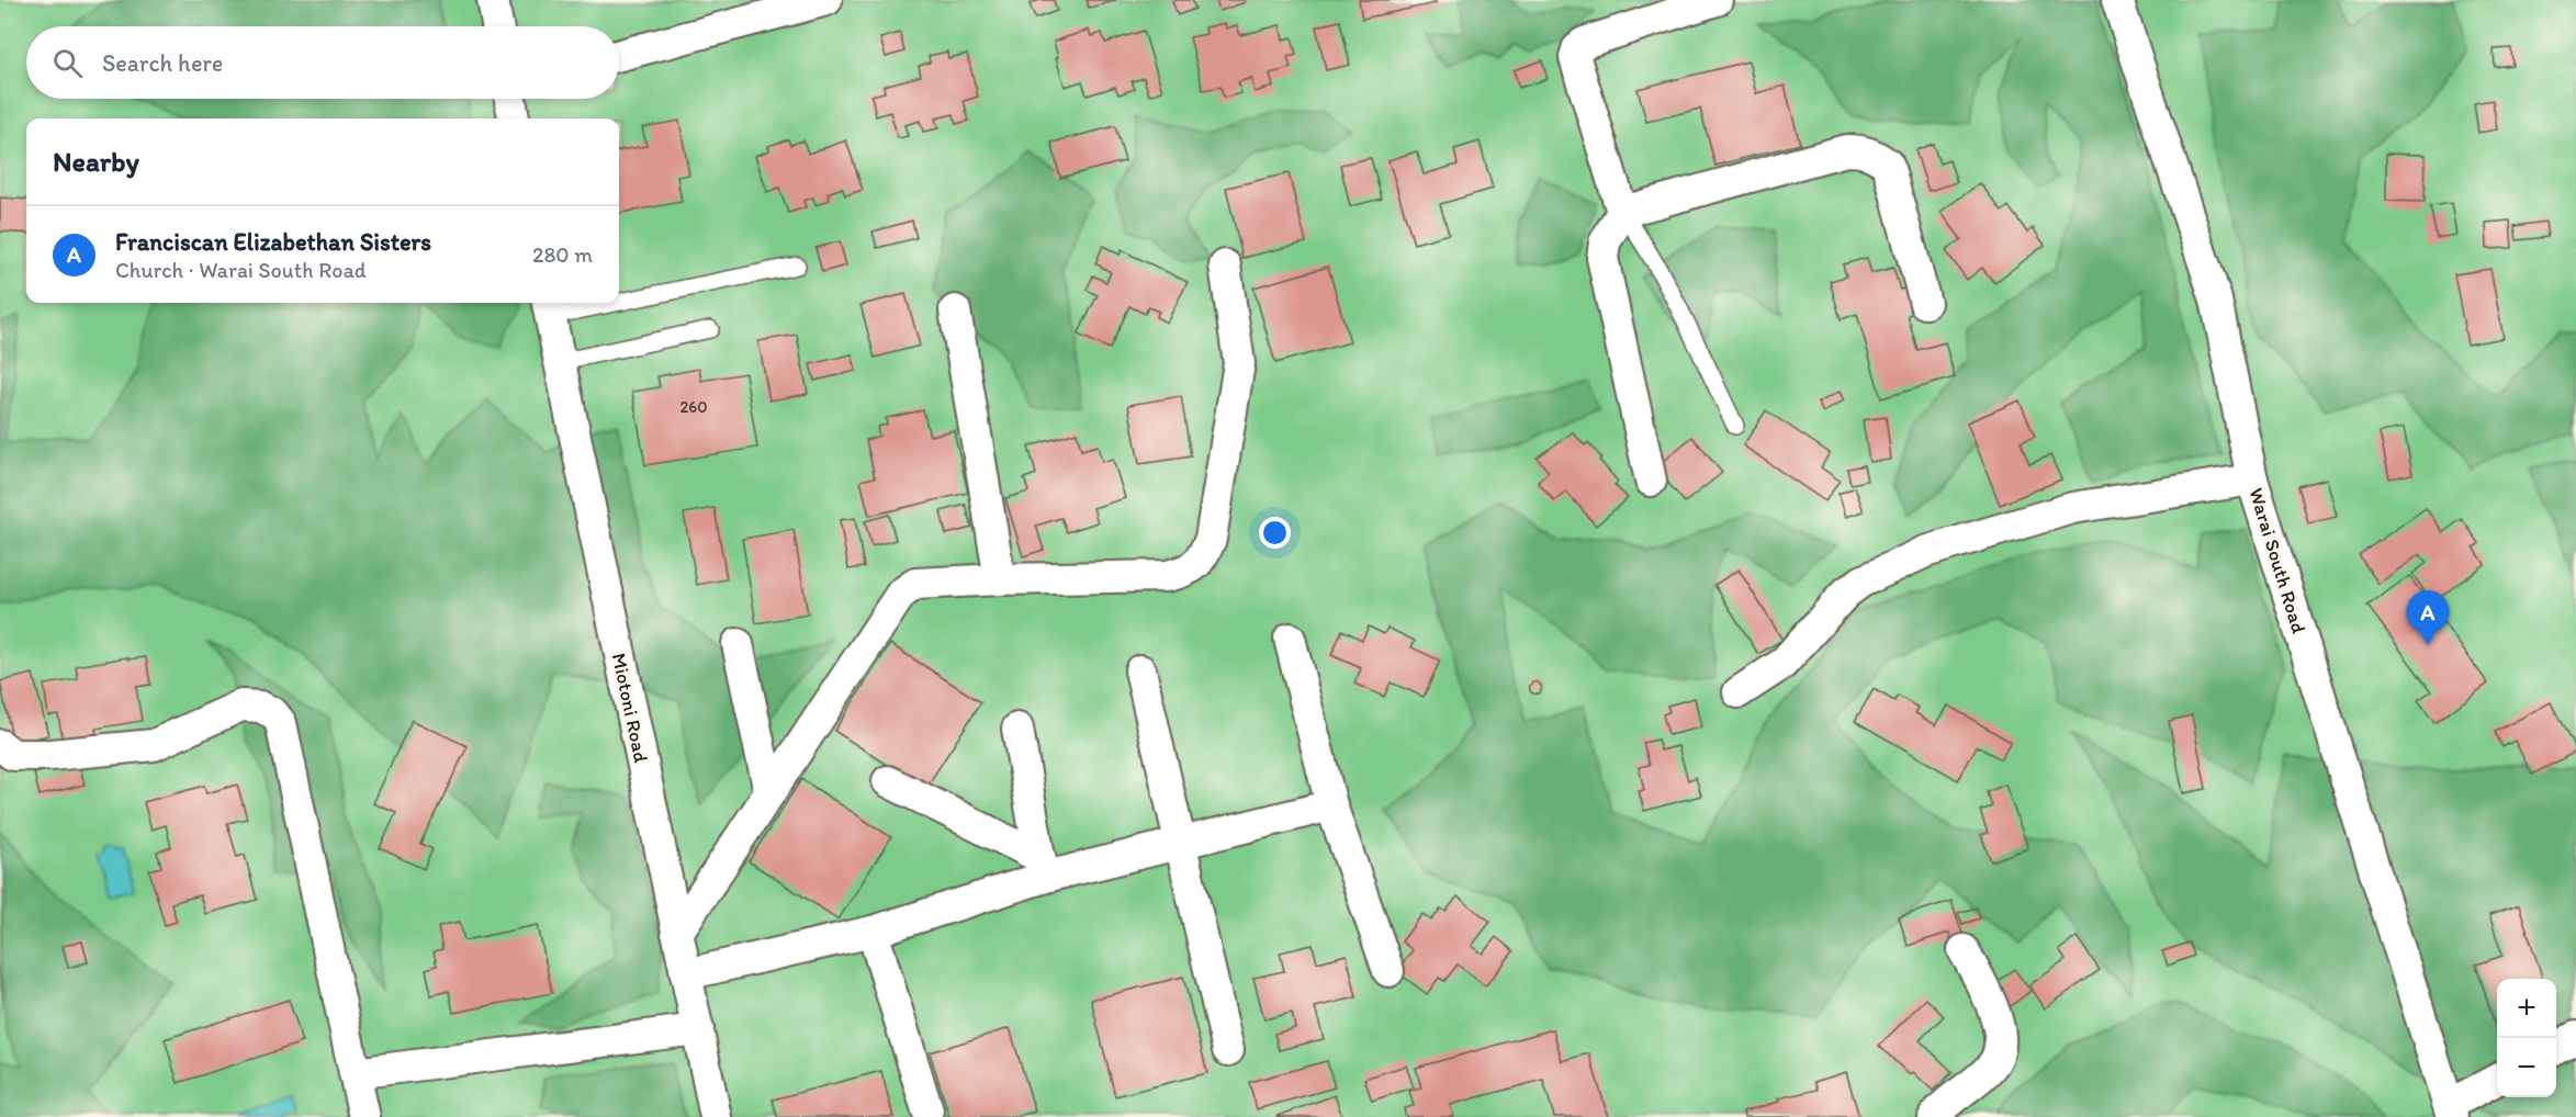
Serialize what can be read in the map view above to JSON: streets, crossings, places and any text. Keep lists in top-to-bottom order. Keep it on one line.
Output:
{"streets":{"street":["Warai South Road","Miotoni Road"]},"house_numbers":["260"],"page":{"search":"Search here","heading":"Nearby","list":[{"mark":"A","name":"Franciscan Elizabethan Sisters","note":"Church · Warai South Road","value":"280 m"}],"pins":"A","map_buttons":["+","−"]}}
